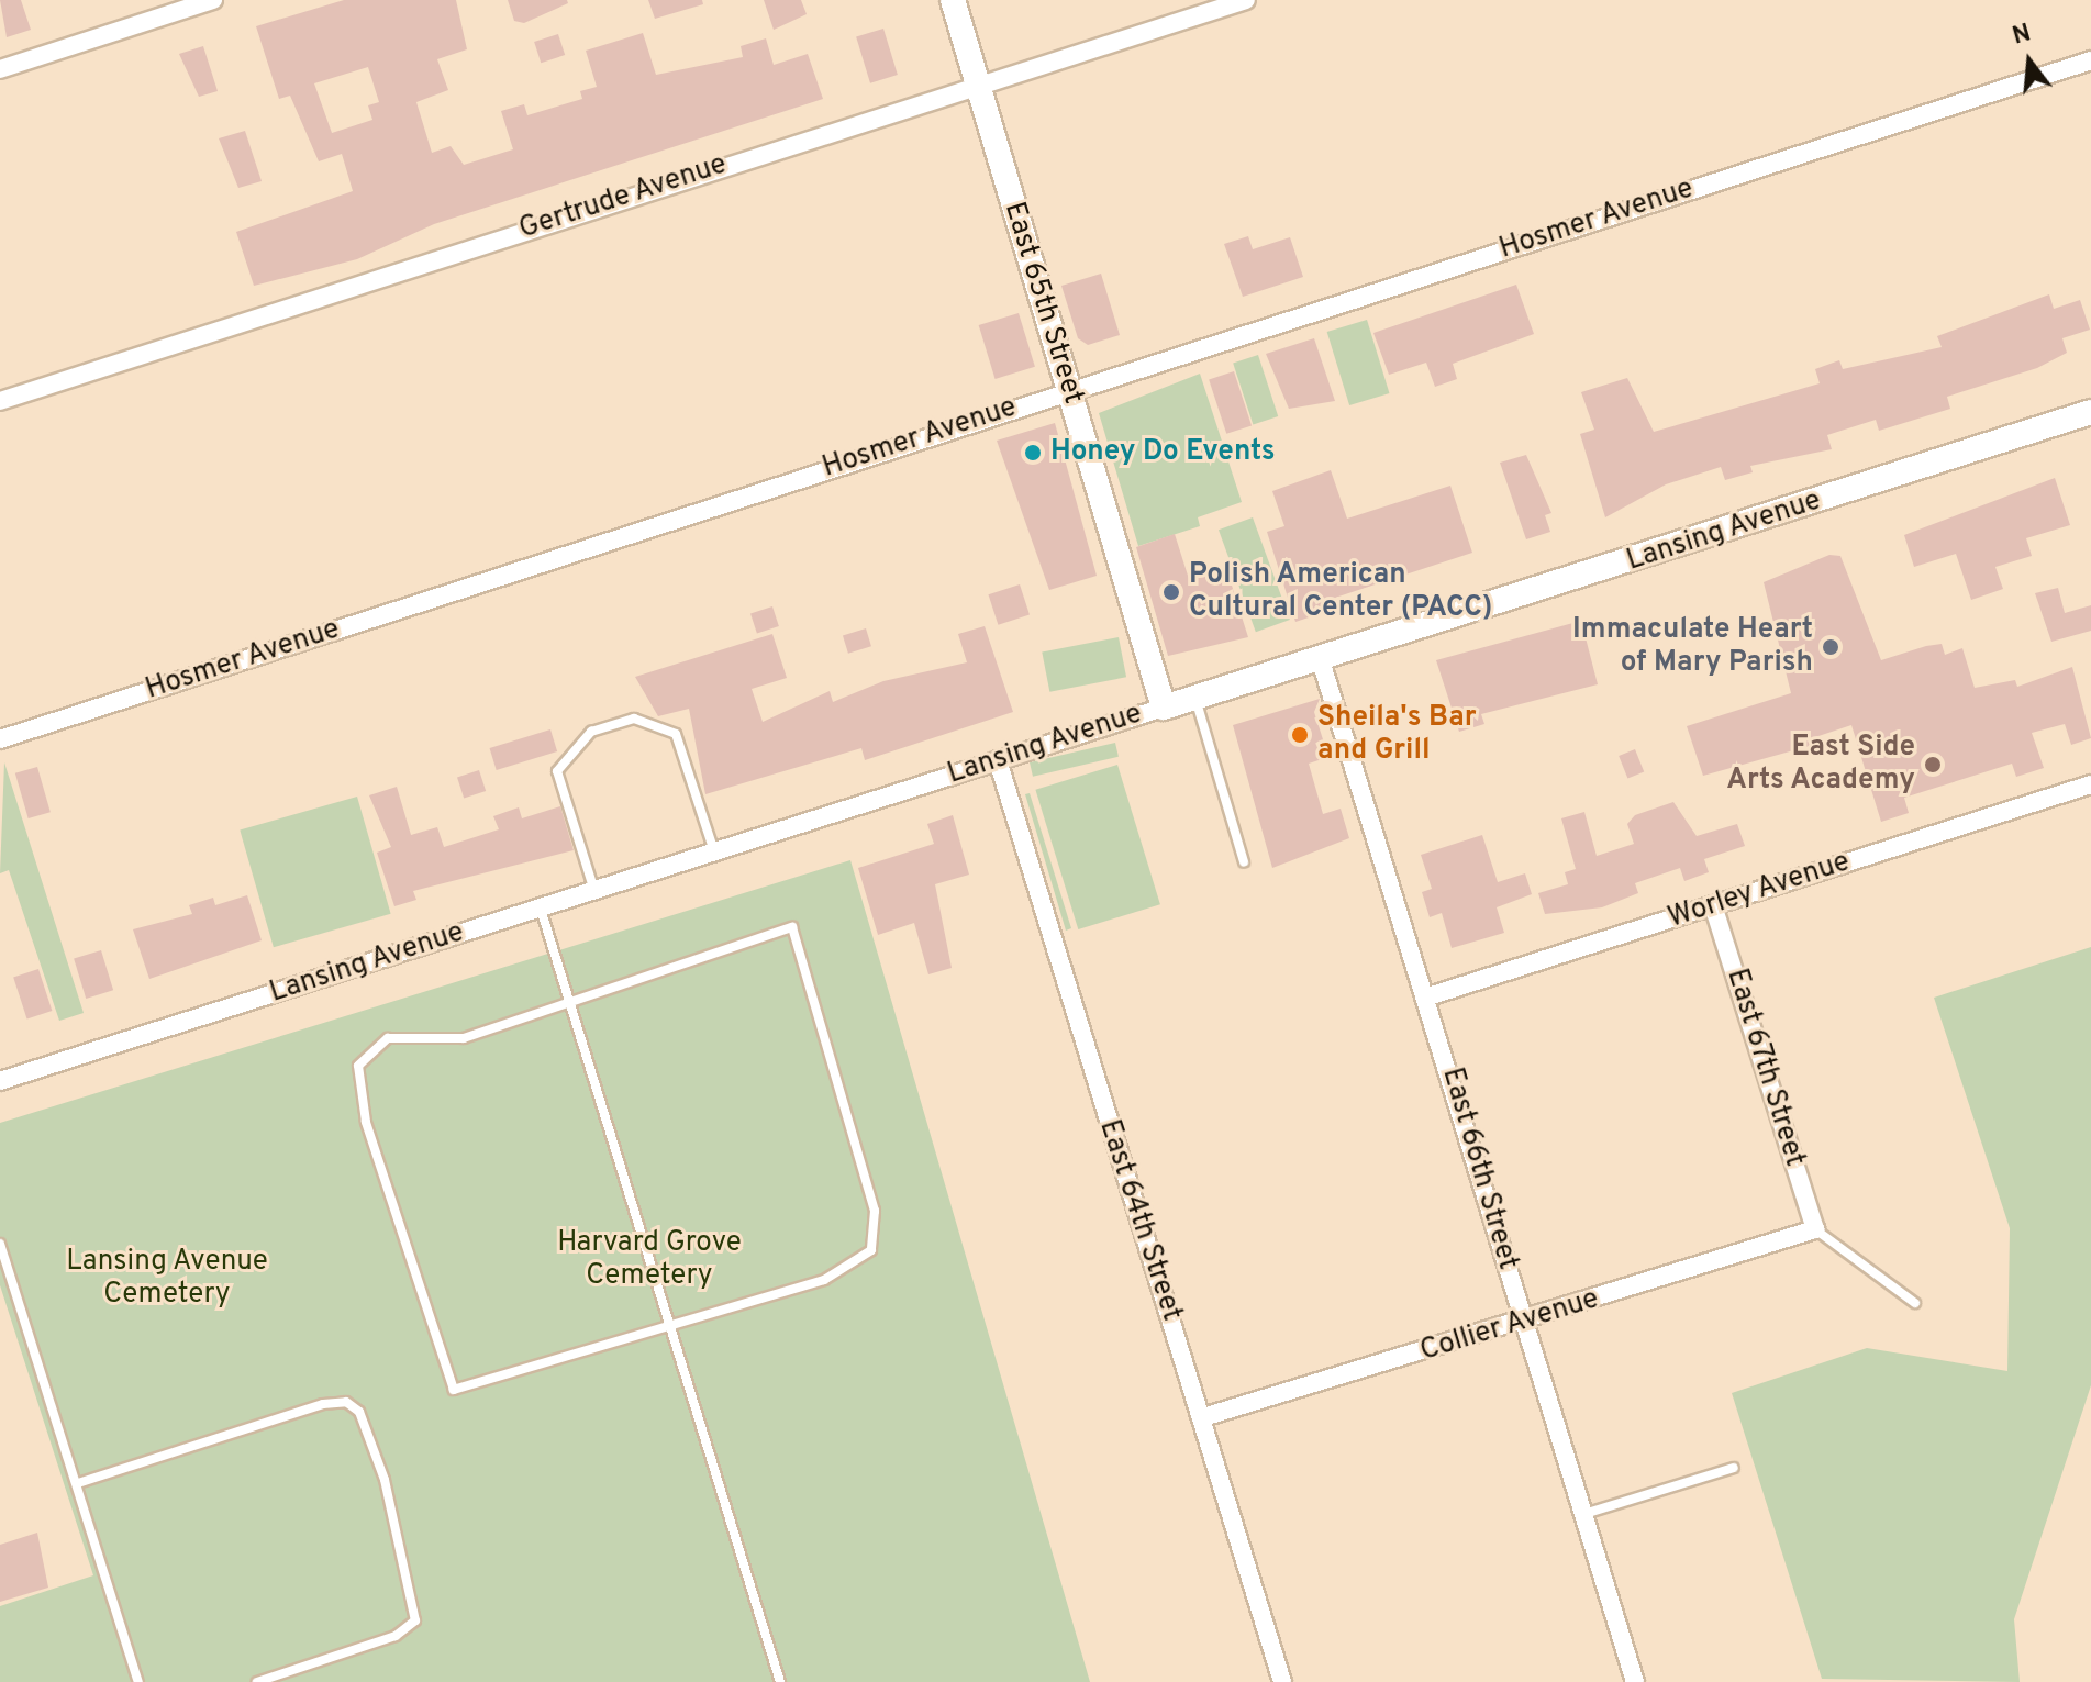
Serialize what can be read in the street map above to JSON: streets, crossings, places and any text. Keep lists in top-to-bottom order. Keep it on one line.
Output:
{"streets":{"street":["Gertrude Avenue","Hosmer Avenue","East 65th Street","Lansing Avenue","Worley Avenue","East 67th Street","East 66th Street","East 64th Street","Collier Avenue"]},"crossings":[["Gertrude Avenue","East 65th Street"],["Hosmer Avenue","East 65th Street"],["East 65th Street","Lansing Avenue"],["Lansing Avenue","East 66th Street"],["Lansing Avenue","East 64th Street"],["Worley Avenue","East 67th Street"],["Worley Avenue","East 66th Street"],["East 67th Street","Collier Avenue"],["East 66th Street","Collier Avenue"],["East 64th Street","Collier Avenue"]],"parks":["Harvard Grove Cemetery","Lansing Avenue Cemetery"],"places":["Honey Do Events","Polish American Cultural Center (PACC)","Immaculate Heart of Mary Parish","Sheila's Bar and Grill","East Side Arts Academy"],"north":"top"}
